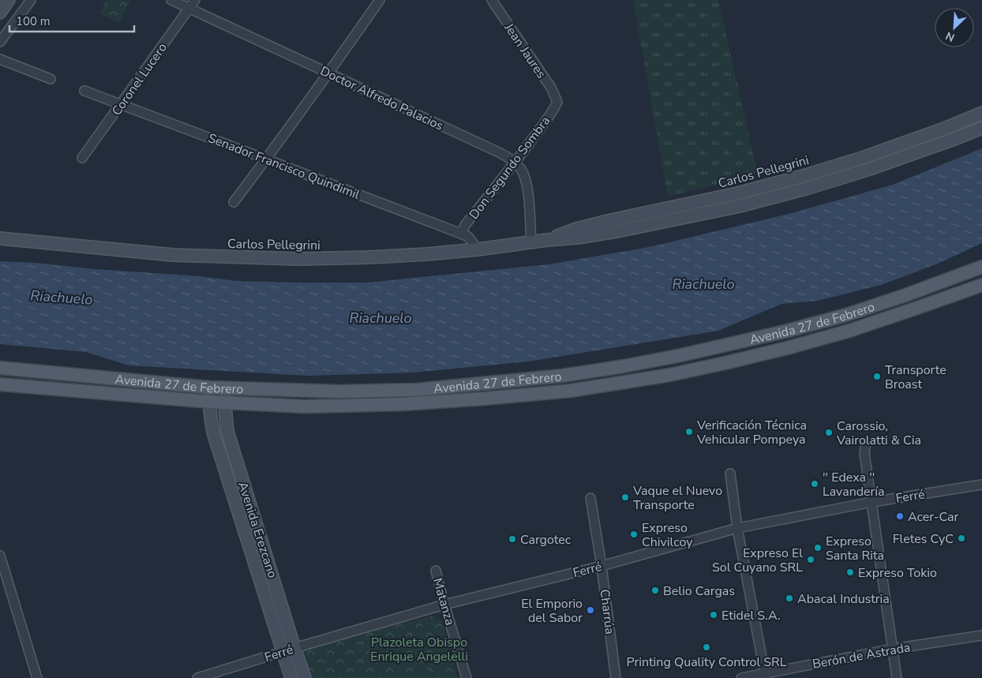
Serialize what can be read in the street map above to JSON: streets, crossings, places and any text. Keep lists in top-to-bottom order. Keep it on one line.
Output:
{"streets":{"main road":["Carlos Pellegrini","Avenida 27 de Febrero","Avenida Erezcano"],"street":["Jean Jaures","Coronel Lucero","Doctor Alfredo Palacios","Senador Francisco Quindimil","Don Segundo Sombra","Ferré","Matanza","Charrúa","Berón de Astrada"]},"crossings":[["Jean Jaures","Don Segundo Sombra"],["Coronel Lucero","Doctor Alfredo Palacios"],["Coronel Lucero","Senador Francisco Quindimil"],["Doctor Alfredo Palacios","Don Segundo Sombra"],["Doctor Alfredo Palacios","Carlos Pellegrini"],["Senador Francisco Quindimil","Don Segundo Sombra"],["Senador Francisco Quindimil","Carlos Pellegrini"],["Avenida 27 de Febrero","Avenida Erezcano"],["Ferré","Avenida Erezcano"],["Ferré","Matanza"],["Ferré","Charrúa"]],"water":["Riachuelo"],"parks":["Plazoleta Obispo Enrique Angelelli"],"places":["Transporte Broast","Verificación Técnica Vehicular Pompeya","Carossio, Vairolatti & Cia","'' Edexa '' Lavandería","Vaque el Nuevo Transporte","Acer-Car","Expreso Chivilcoy","Fletes CyC","Cargotec","Expreso Santa Rita","Expreso El Sol Cuyano SRL","Expreso Tokio","Belio Cargas","Abacal Industria","El Emporio del Sabor","Etidel S.A.","Printing Quality Control SRL"],"scale_bar":"100 m","north":"bottom left"}
